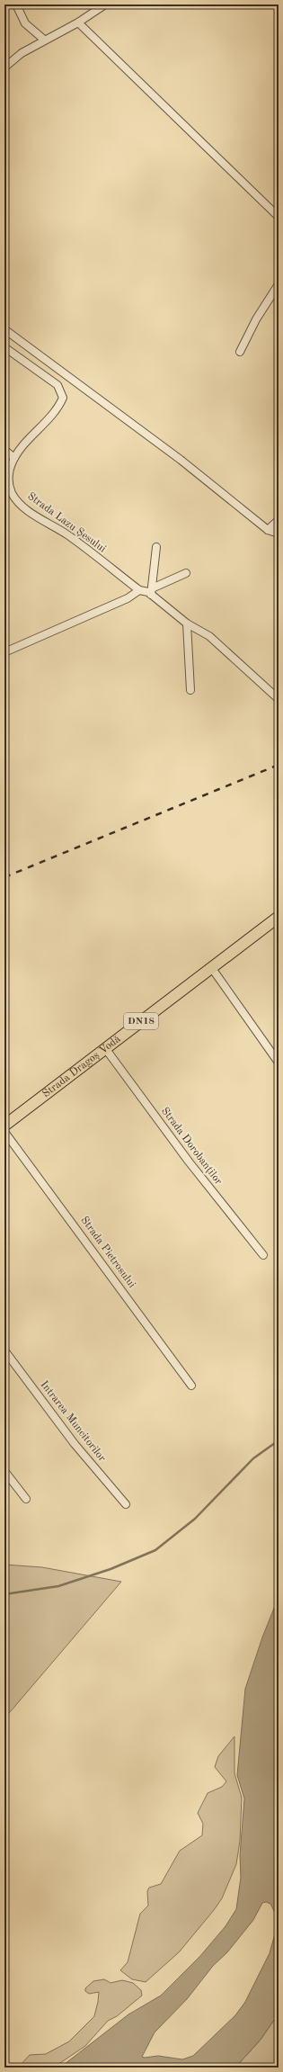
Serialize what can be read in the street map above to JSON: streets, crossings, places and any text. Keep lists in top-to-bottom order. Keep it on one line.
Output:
{"streets":{"main road":["DN18","Strada Dragoș Vodă"],"street":["Strada Lazu Șesului","Strada Dorobanților","Strada Pietrosului","Intrarea Muncitorilor"]},"crossings":[["Strada Dragoș Vodă","Strada Dorobanților"]]}
